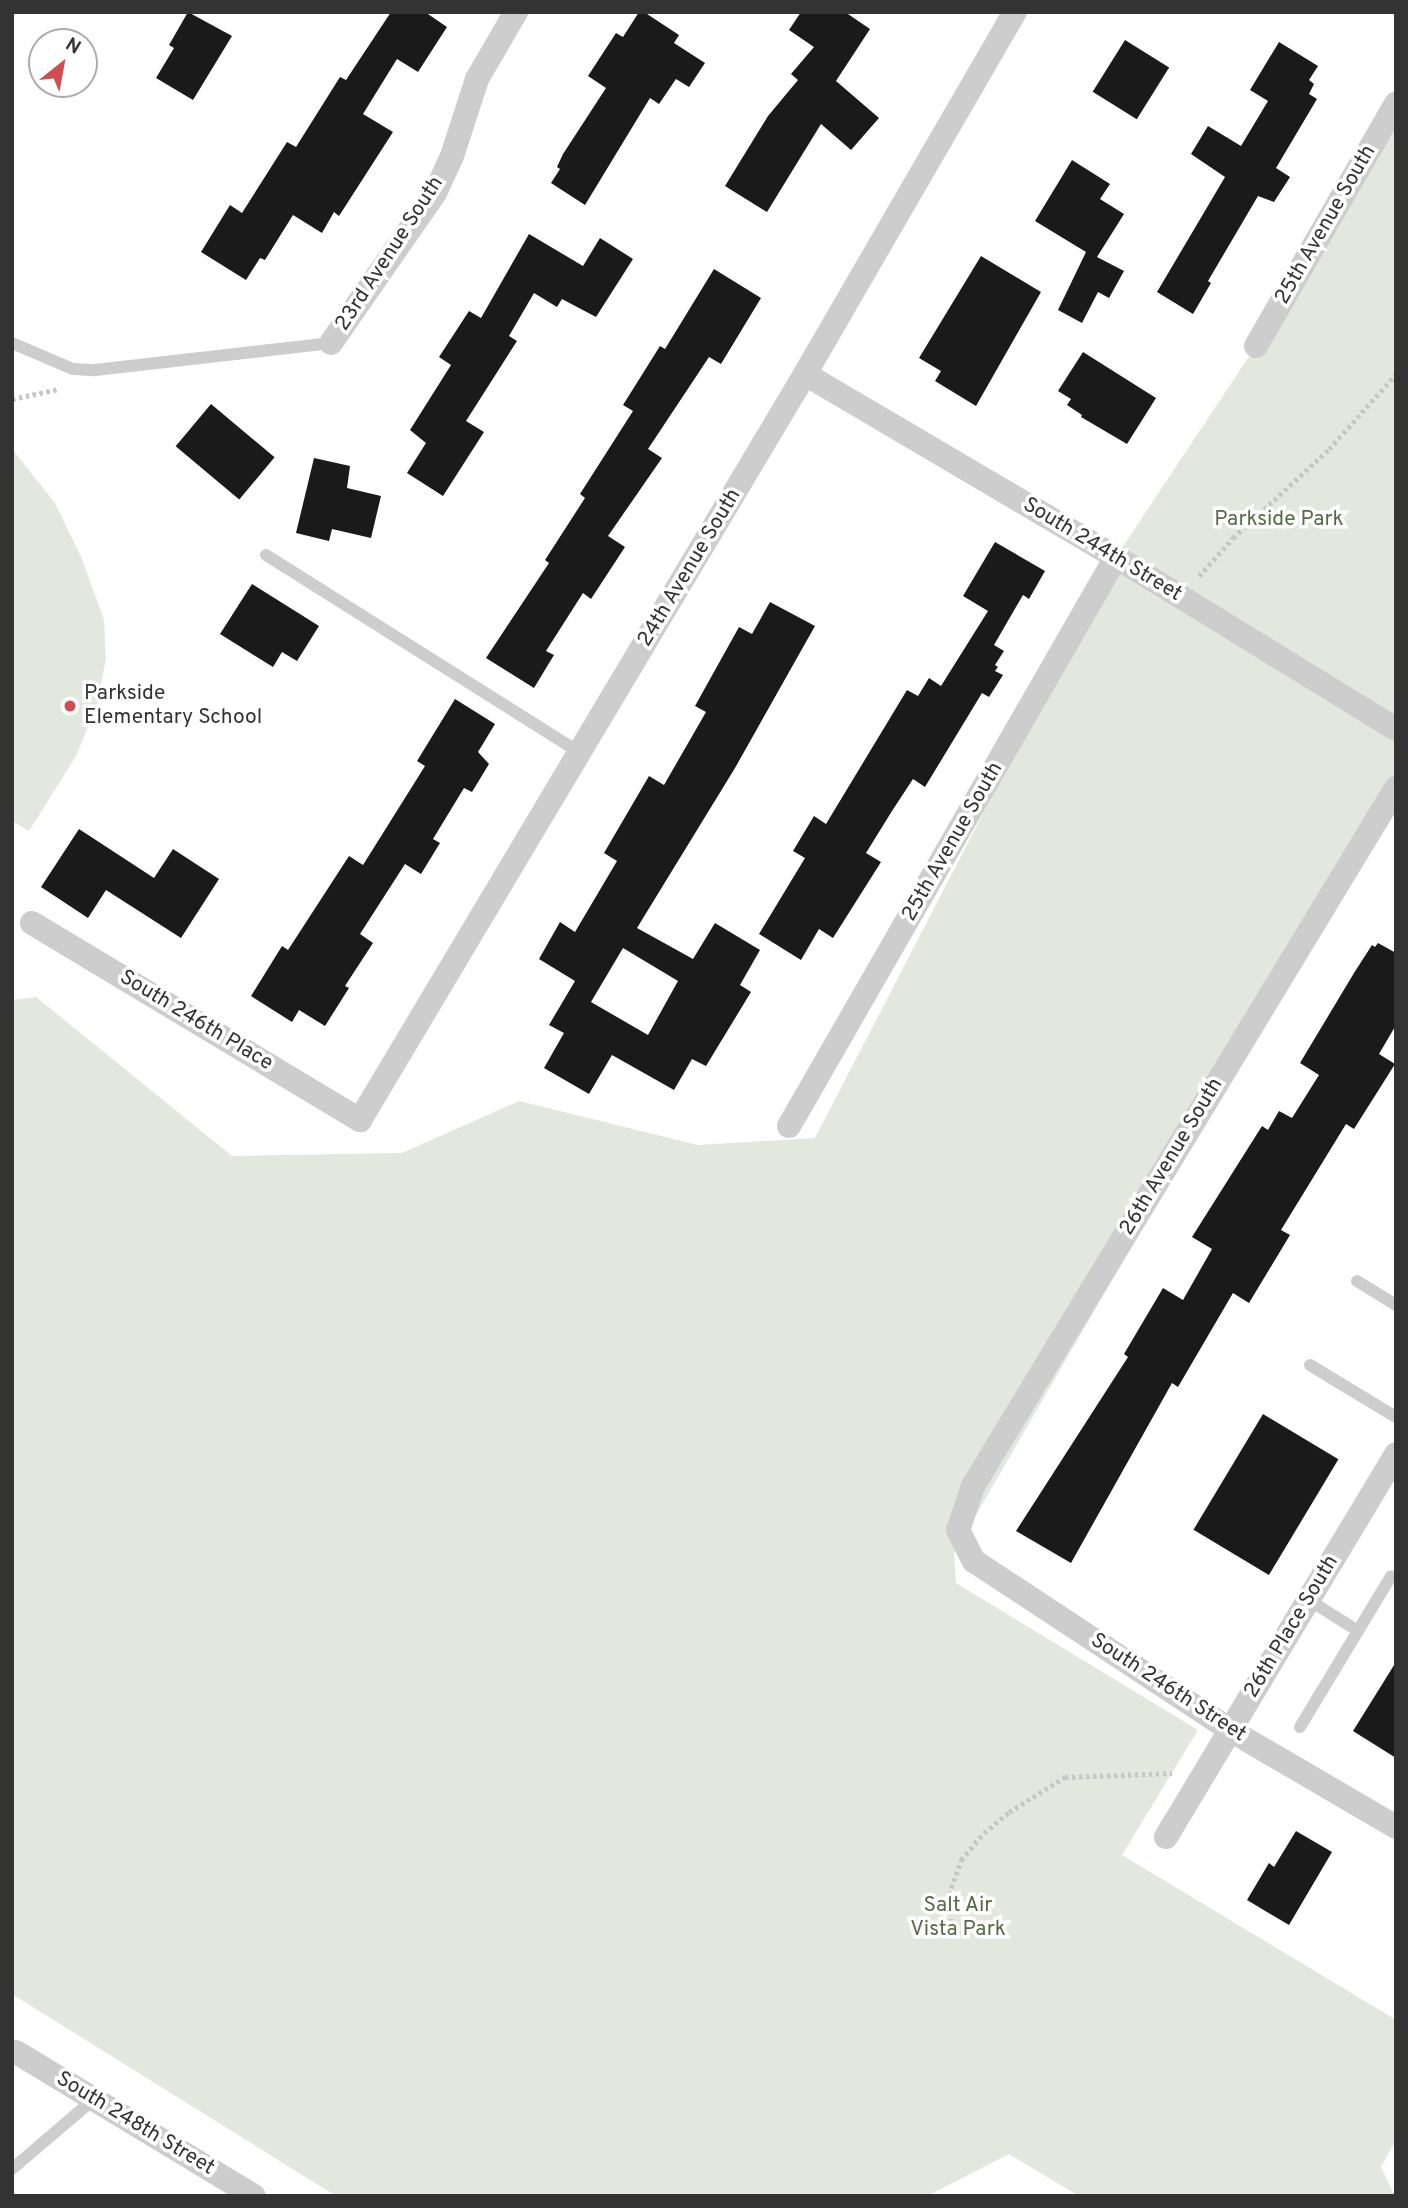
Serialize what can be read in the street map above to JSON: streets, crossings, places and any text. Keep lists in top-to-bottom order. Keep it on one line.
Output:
{"streets":{"street":["25th Avenue South","23rd Avenue South","South 244th Street","24th Avenue South","South 246th Place","26th Avenue South","26th Place South","South 246th Street","South 248th Street"]},"crossings":[["25th Avenue South","South 244th Street"],["South 244th Street","24th Avenue South"],["24th Avenue South","South 246th Place"],["26th Avenue South","South 246th Street"],["26th Place South","South 246th Street"]],"parks":["Parkside Park","Salt Air Vista Park"],"places":["Parkside Elementary School"],"north":"top right"}
